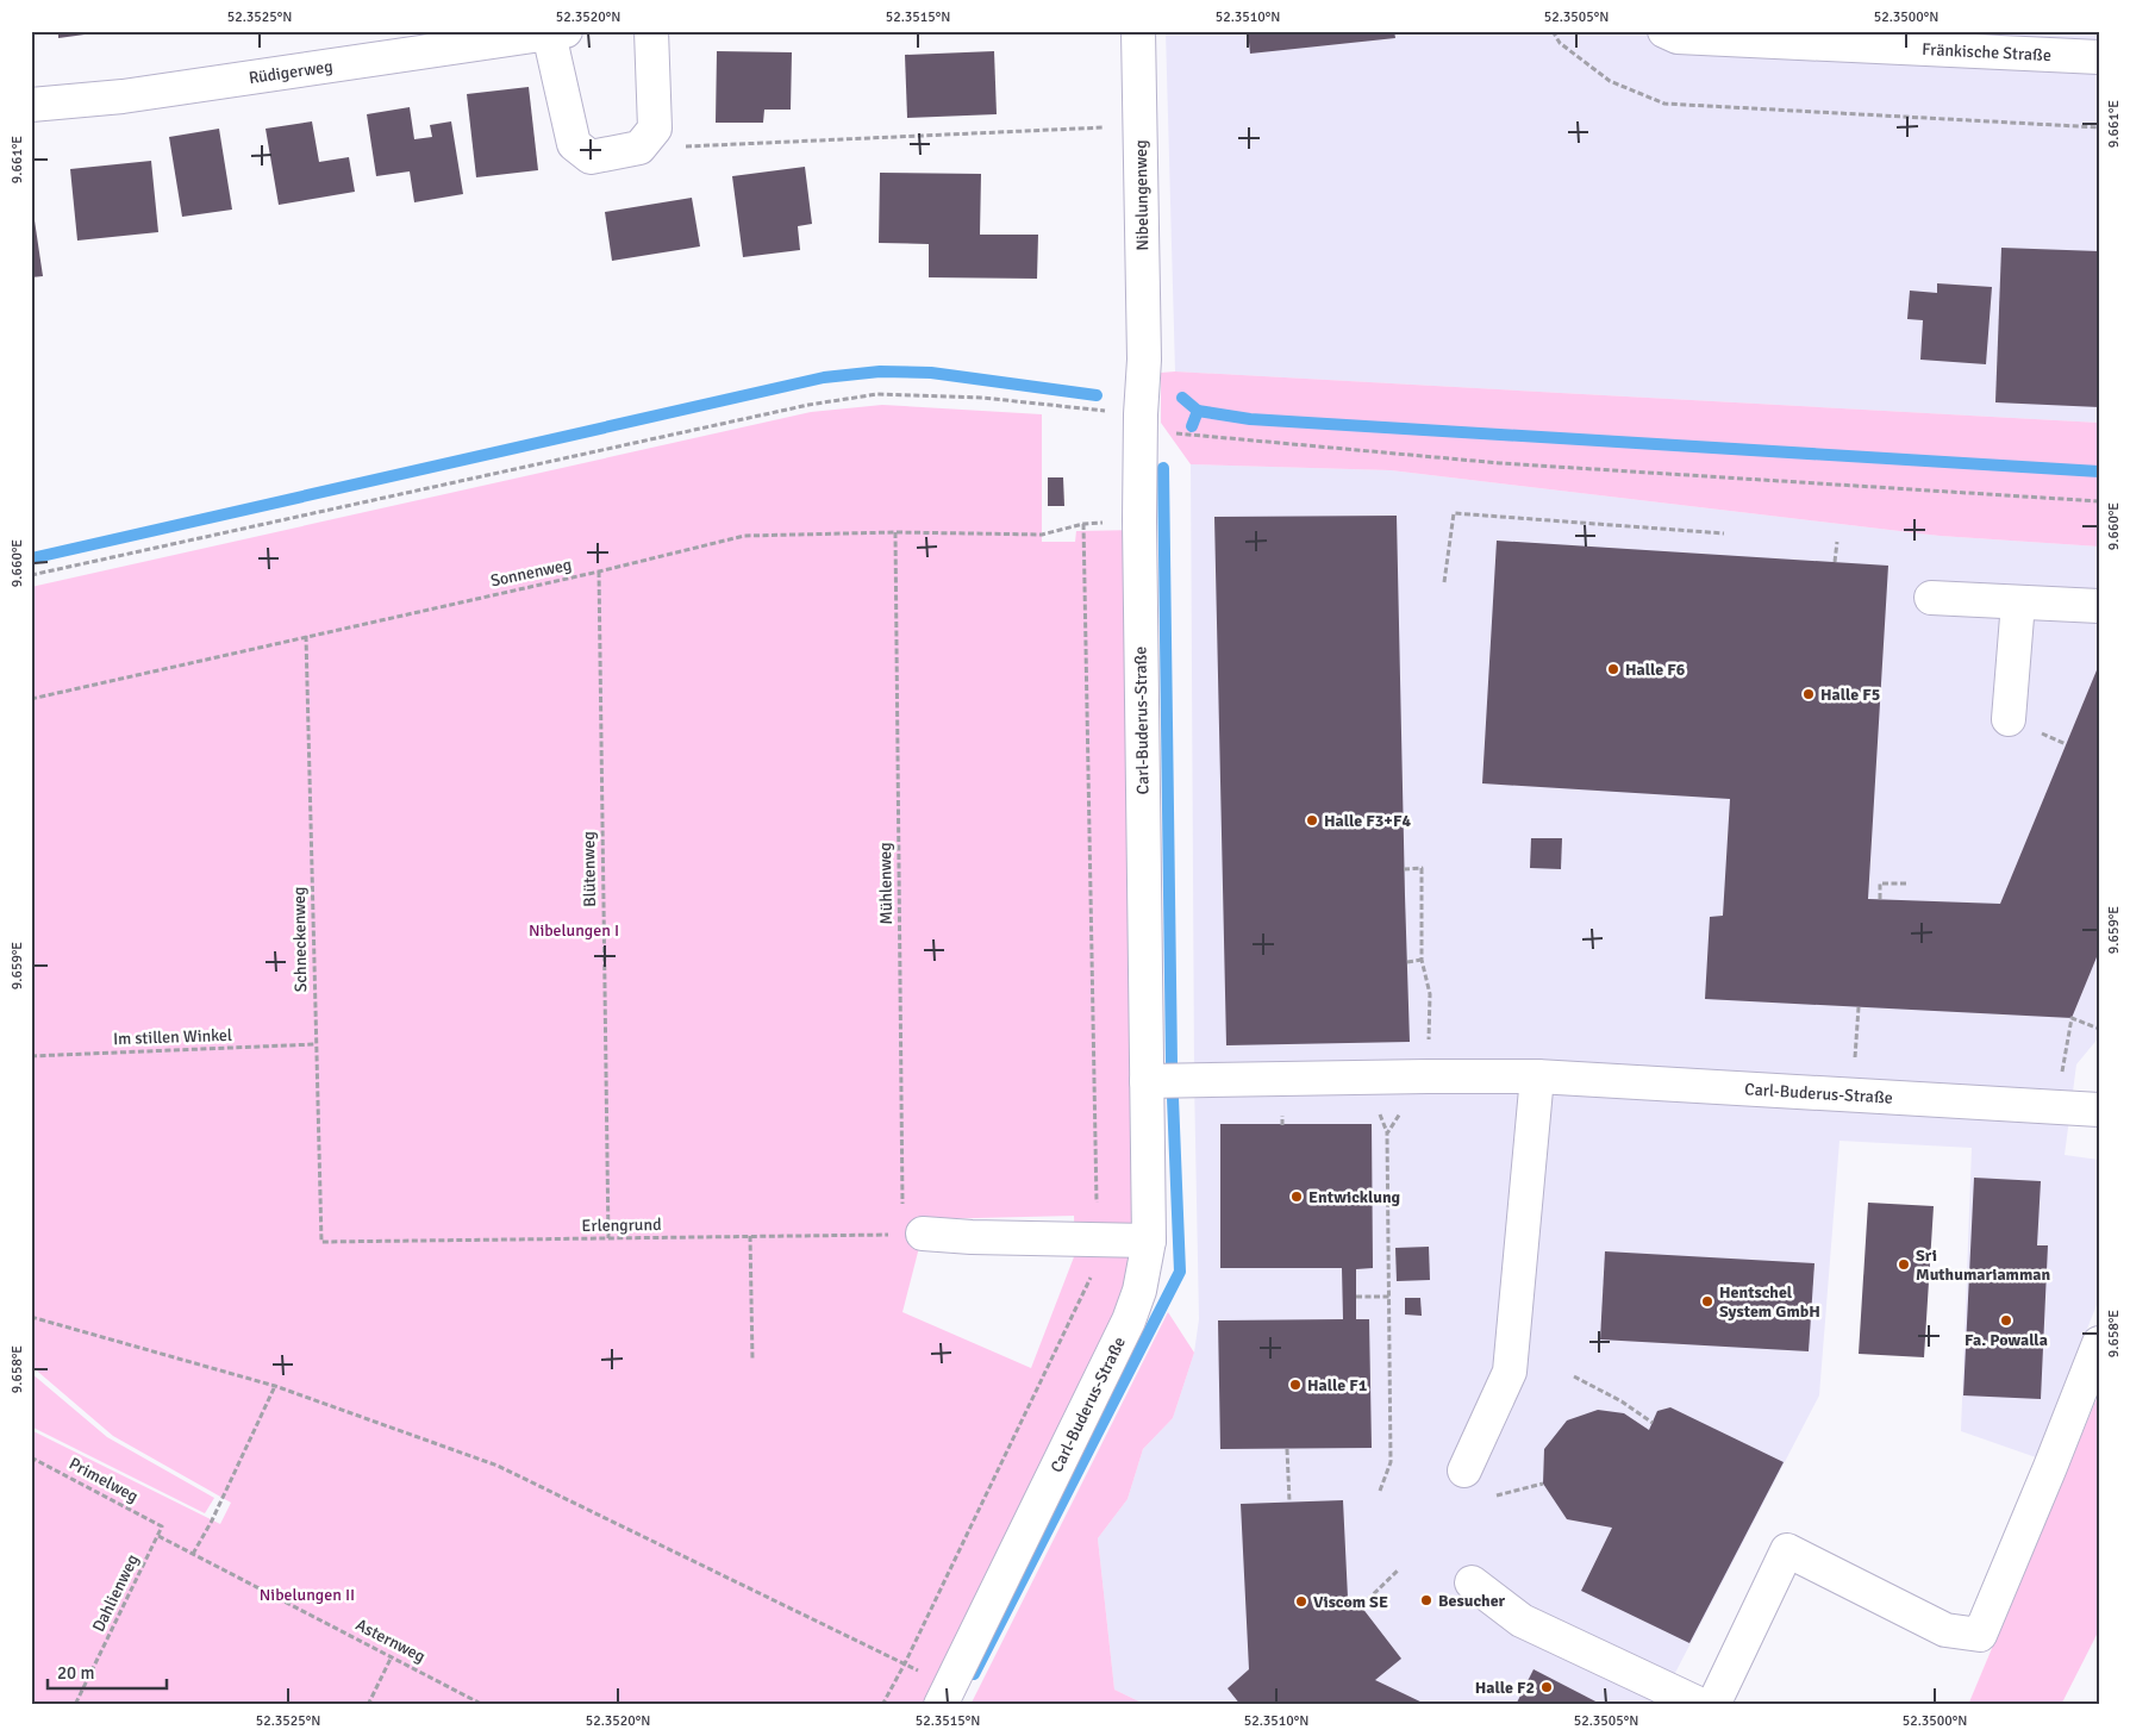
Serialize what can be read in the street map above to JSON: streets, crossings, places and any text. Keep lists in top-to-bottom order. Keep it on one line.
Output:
{"streets":{"street":["Fränkische Straße","Rüdigerweg","Nibelungenweg","Carl-Buderus-Straße"],"path":["Sonnenweg","Blütenweg","Mühlenweg","Schneckenweg","Im stillen Winkel","Erlengrund","Primelweg","Dahlienweg","Asternweg"]},"crossings":[["Nibelungenweg","Carl-Buderus-Straße"],["Sonnenweg","Blütenweg"],["Sonnenweg","Mühlenweg"],["Sonnenweg","Schneckenweg"],["Blütenweg","Erlengrund"],["Mühlenweg","Erlengrund"],["Schneckenweg","Im stillen Winkel"],["Schneckenweg","Erlengrund"],["Primelweg","Dahlienweg"],["Dahlienweg","Asternweg"]],"parks":["Nibelungen I","Nibelungen II"],"places":["Halle F6","Halle F5","Halle F3+F4","Entwicklung","Sri Muthumariamman","Hentschel System GmbH","Fa. Powalla","Halle F1","Besucher","Viscom SE","Halle F2"],"scale_bar":"20 m","coordinates":["52.3525°N","52.3520°N","52.3515°N","52.3510°N","52.3505°N","52.3500°N","9.661°E","9.660°E","9.659°E","9.658°E"]}
